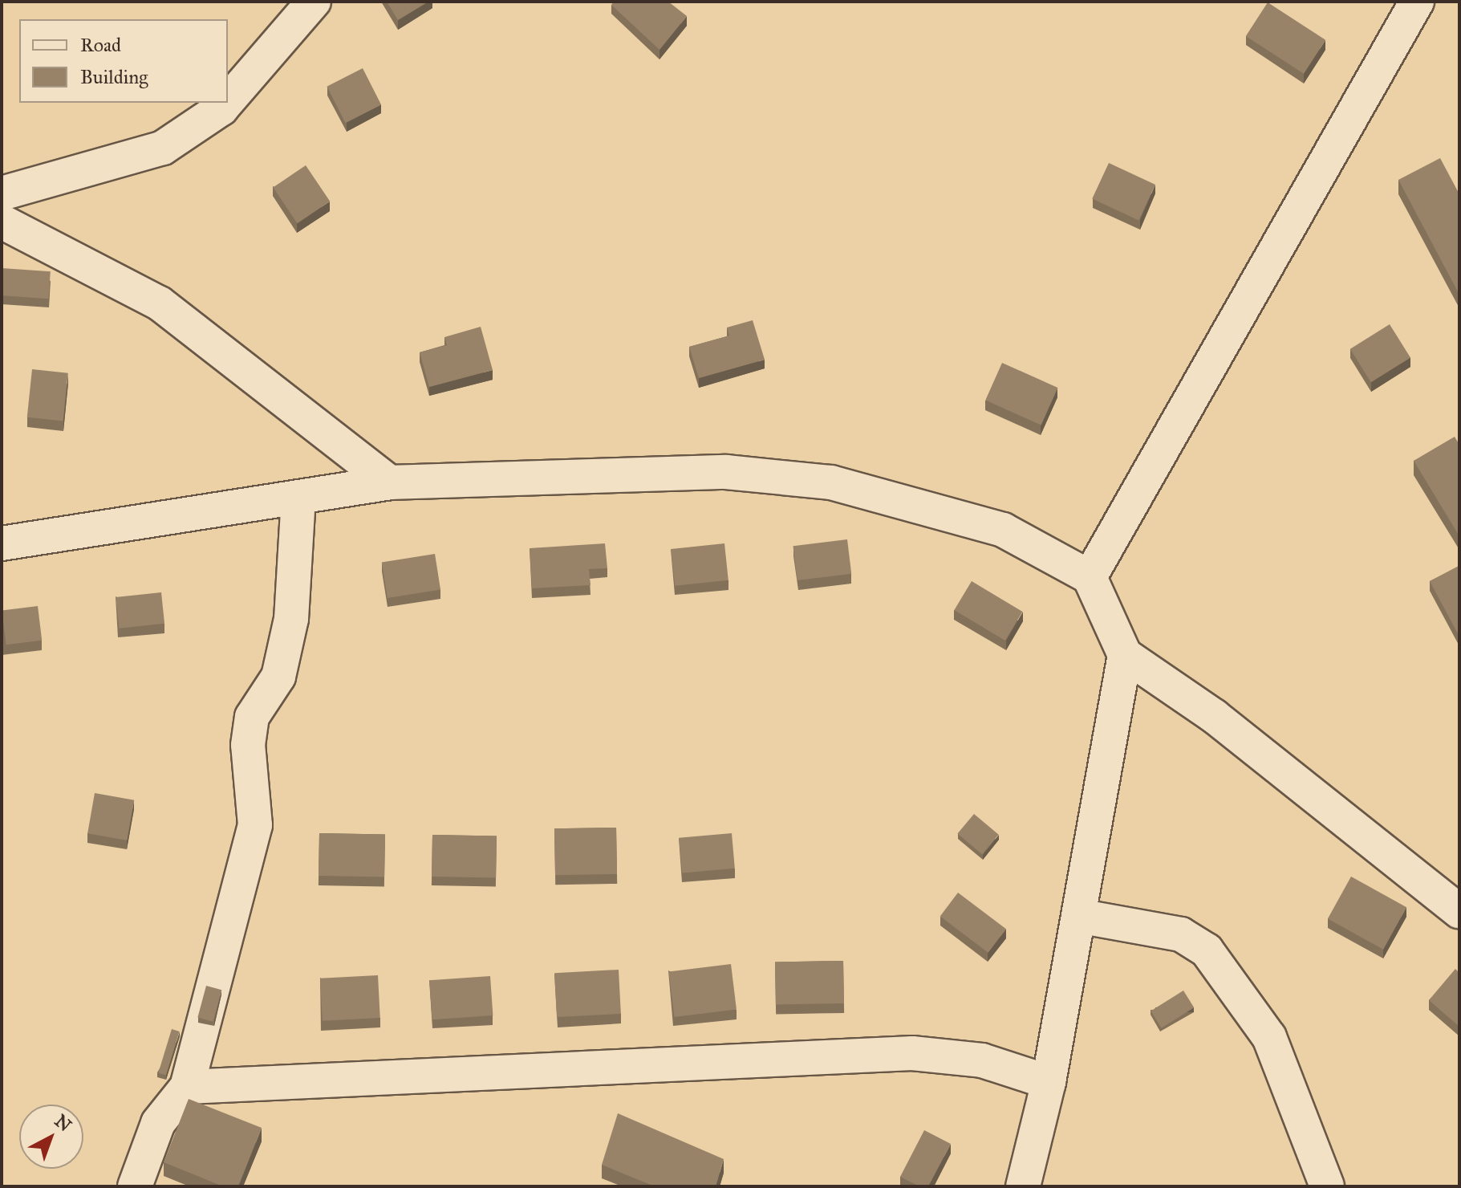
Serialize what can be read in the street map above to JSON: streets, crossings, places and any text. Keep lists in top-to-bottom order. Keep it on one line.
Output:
{"legend":["Road","Building"],"north":"top right"}
